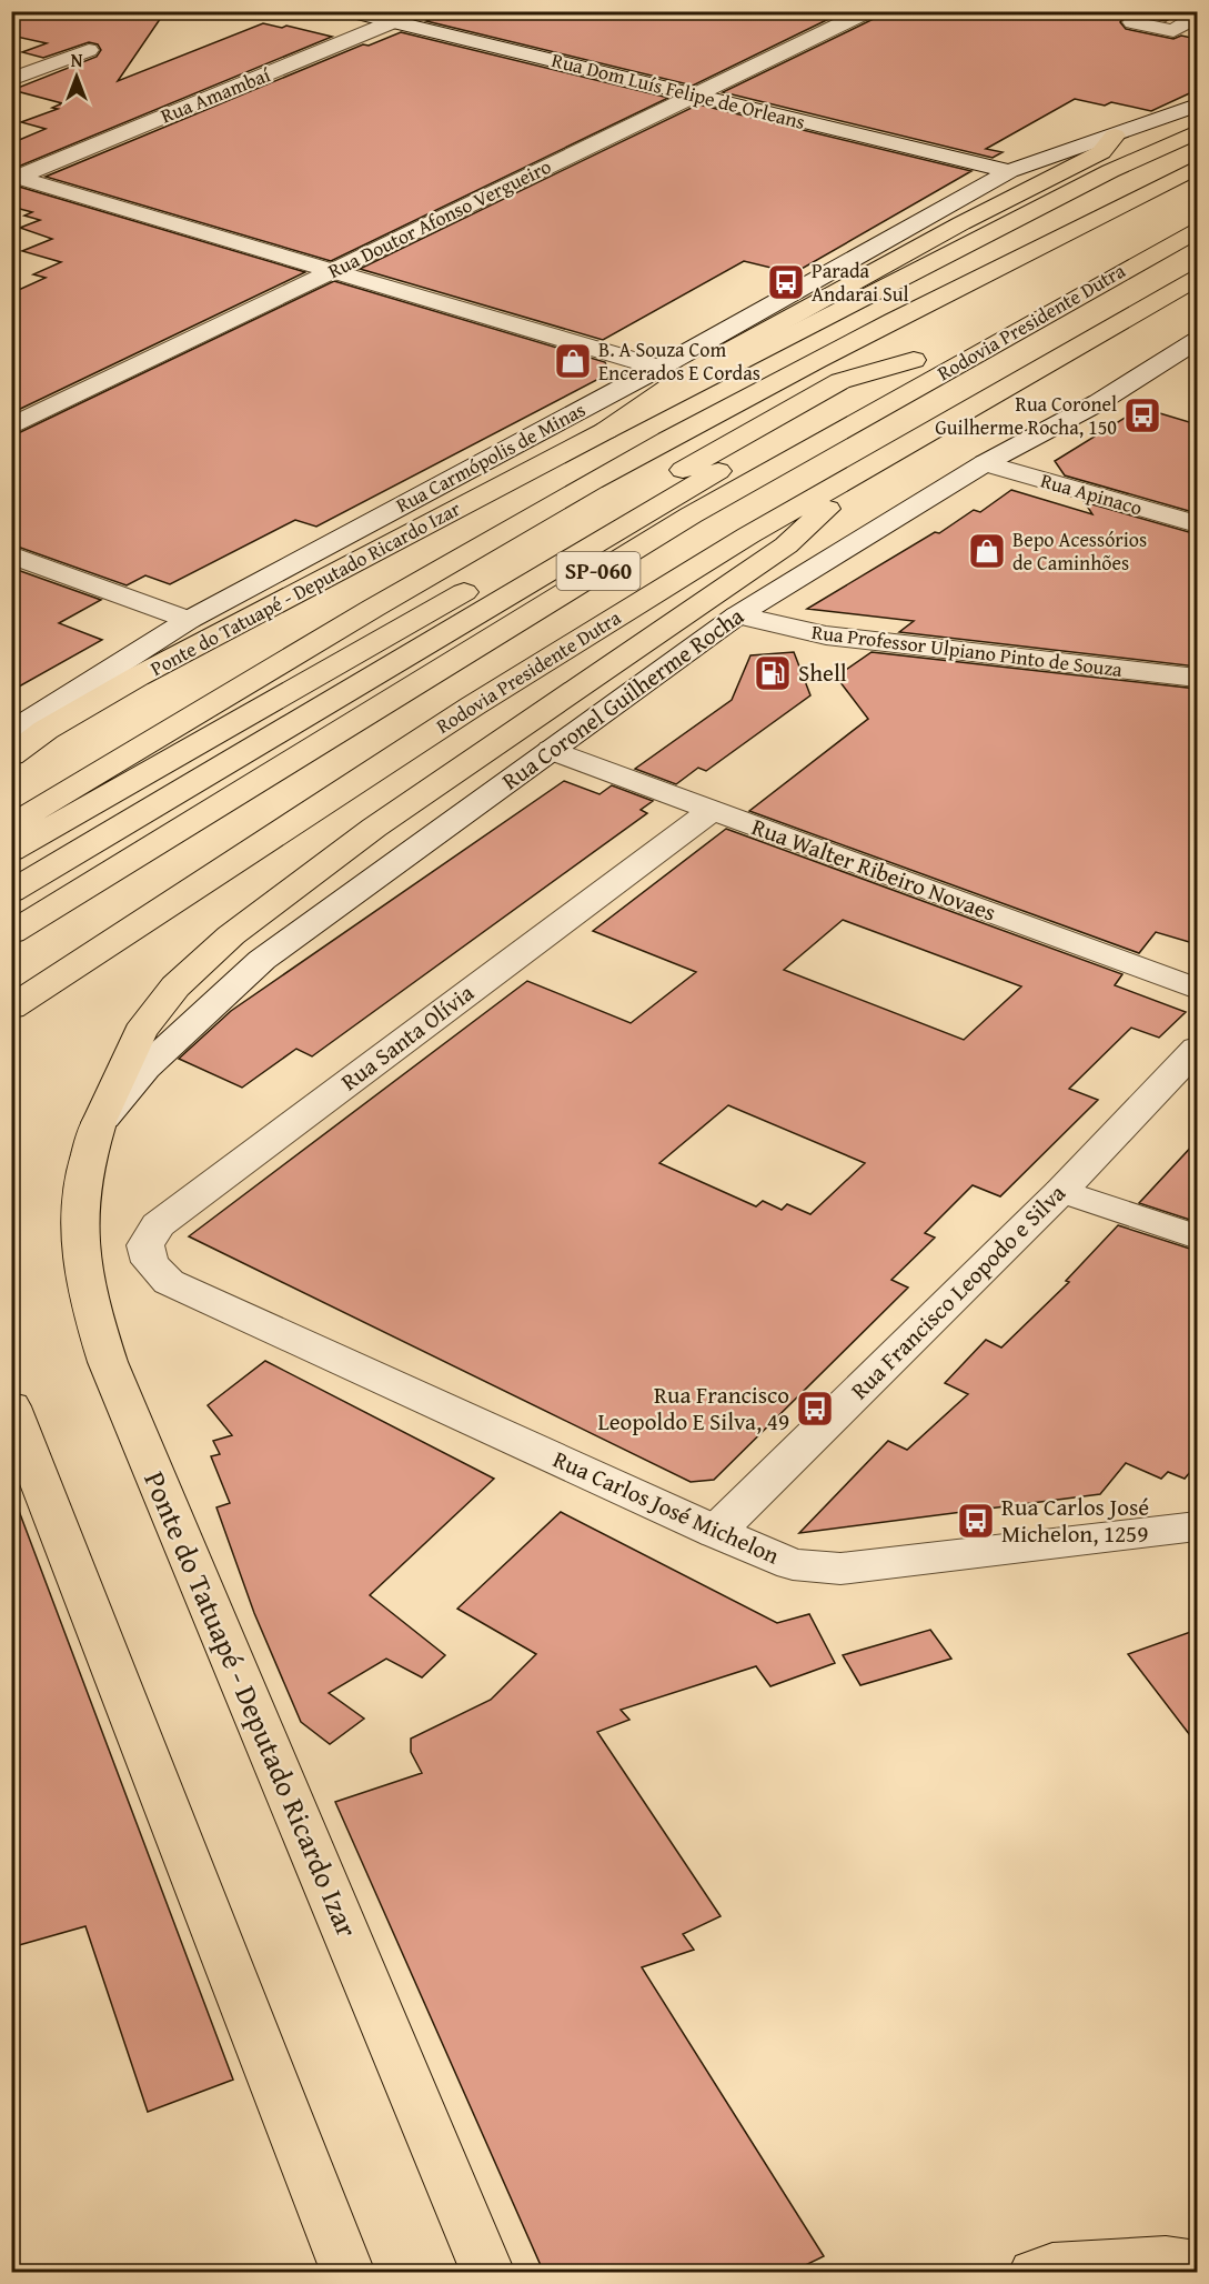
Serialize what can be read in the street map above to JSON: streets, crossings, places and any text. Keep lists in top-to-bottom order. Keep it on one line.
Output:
{"streets":{"highway":["Rodovia Presidente Dutra","SP-060","Ponte do Tatuapé - Deputado Ricardo Izar"],"street":["Rua Dom Luís Felipe de Orleans","Rua Amambaí","Rua Doutor Afonso Vergueiro","Rua Carmópolis de Minas","Rua Apinaco","Rua Professor Ulpiano Pinto de Souza","Rua Coronel Guilherme Rocha","Rua Walter Ribeiro Novaes","Rua Santa Olívia","Rua Francisco Leopodo e Silva","Rua Carlos José Michelon"]},"crossings":[["Rua Dom Luís Felipe de Orleans","Rua Amambaí"],["Rua Dom Luís Felipe de Orleans","Rua Doutor Afonso Vergueiro"],["Rua Dom Luís Felipe de Orleans","Rua Carmópolis de Minas"],["Rodovia Presidente Dutra","Ponte do Tatuapé - Deputado Ricardo Izar"],["Rua Apinaco","Rua Coronel Guilherme Rocha"],["Ponte do Tatuapé - Deputado Ricardo Izar","Rua Coronel Guilherme Rocha"],["Rua Professor Ulpiano Pinto de Souza","Rua Coronel Guilherme Rocha"],["Rua Coronel Guilherme Rocha","Rua Walter Ribeiro Novaes"],["Rua Walter Ribeiro Novaes","Rua Santa Olívia"],["Rua Santa Olívia","Rua Carlos José Michelon"],["Rua Francisco Leopodo e Silva","Rua Carlos José Michelon"]],"places":{"bus stop":["Parada Andarai Sul","Rua Coronel Guilherme Rocha, 150","Rua Francisco Leopoldo E Silva, 49","Rua Carlos José Michelon, 1259"],"shop":["B. A Souza Com Encerados E Cordas","Bepo Acessórios de Caminhões"],"fuel station":["Shell"]},"north":"top"}
